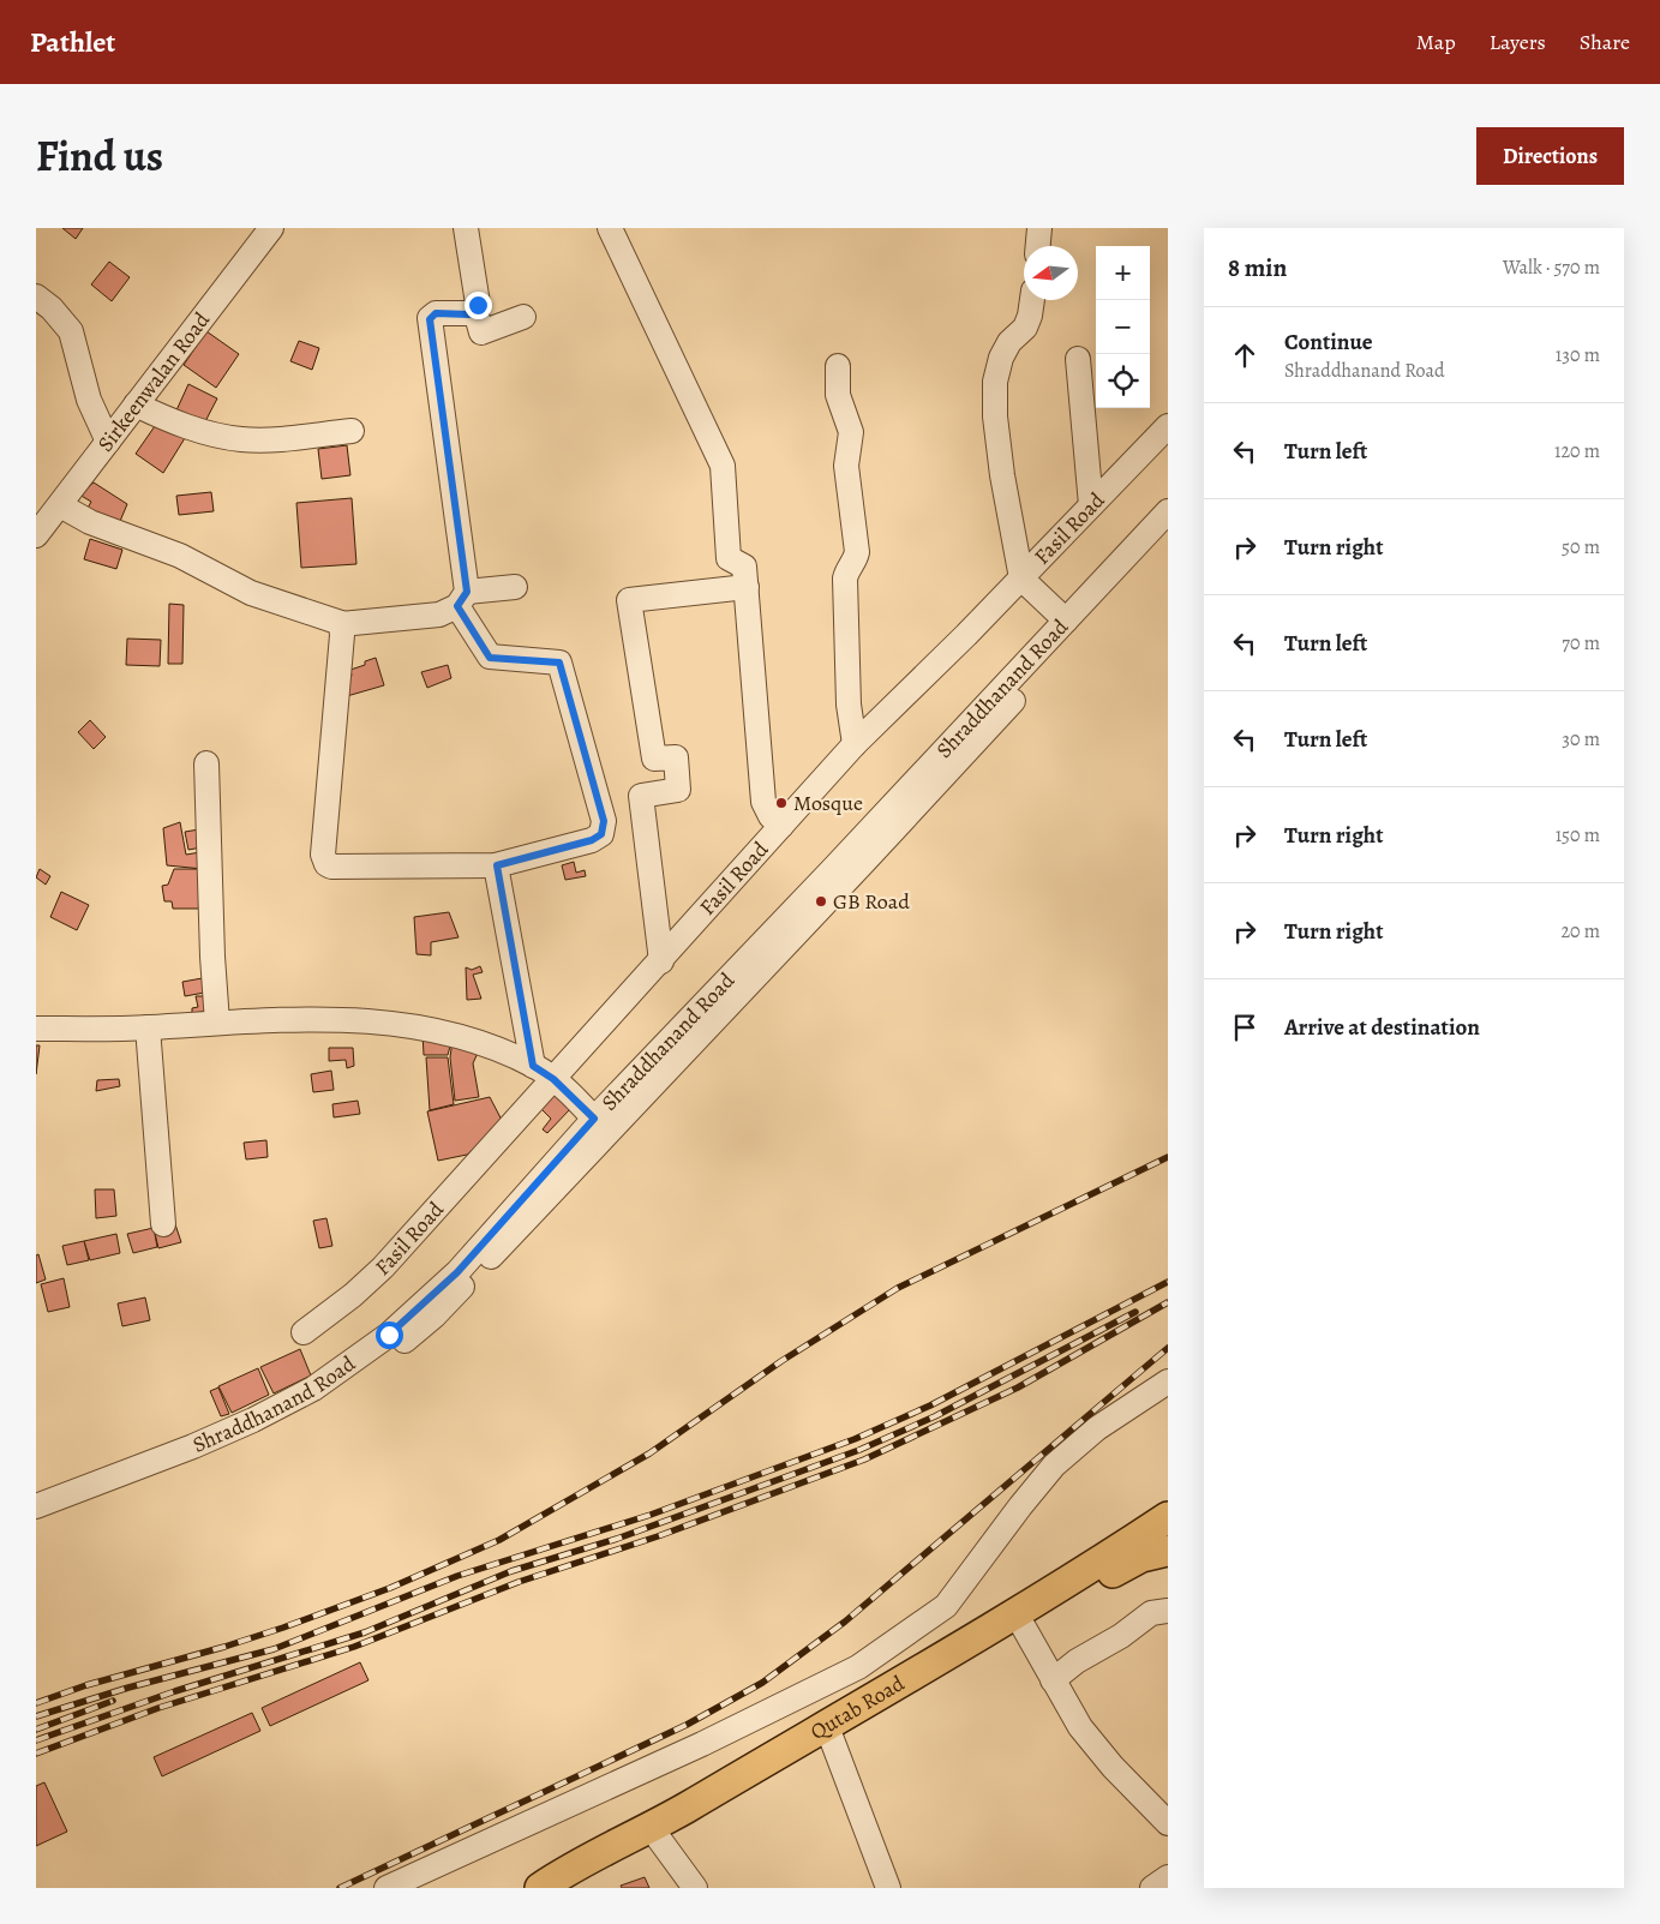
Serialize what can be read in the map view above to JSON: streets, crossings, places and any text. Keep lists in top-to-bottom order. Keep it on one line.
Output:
{"streets":{"main road":["Qutab Road"],"street":["Sirkeenwalan Road","Fasil Road","Shraddhanand Road"]},"places":["Mosque","GB Road"],"north":"left","page":{"header":"Pathlet","nav":["Map","Layers","Share"],"title":"Find us","buttons":"Directions","heading":["8 min","Walk · 570 m"],"map_buttons":["+","−"],"list":[["Continue","Shraddhanand Road","130 m"],["Turn left","120 m"],["Turn right","50 m"],["Turn left","70 m"],["Turn left","30 m"],["Turn right","150 m"],["Turn right","20 m"],"Arrive at destination"]}}
